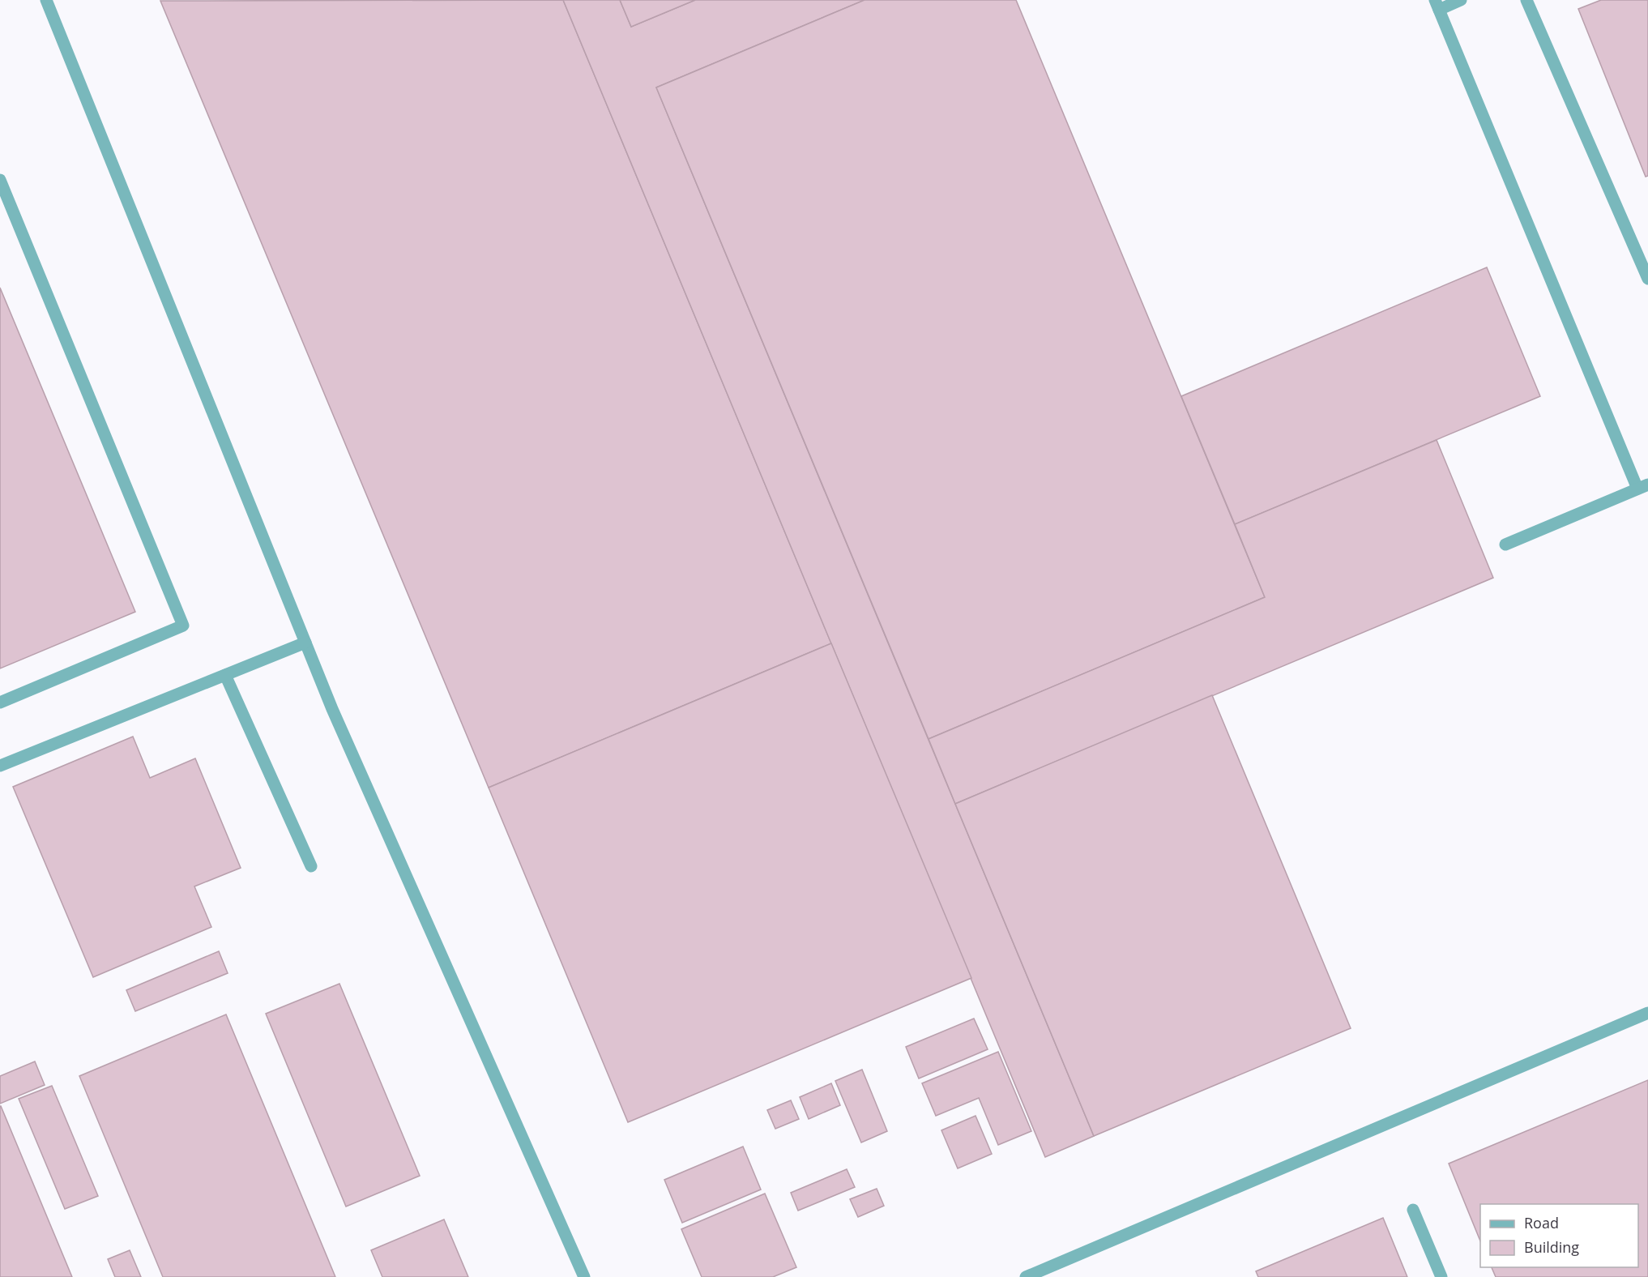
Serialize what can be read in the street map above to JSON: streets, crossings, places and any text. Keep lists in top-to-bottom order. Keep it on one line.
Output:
{"legend":["Road","Building"]}
